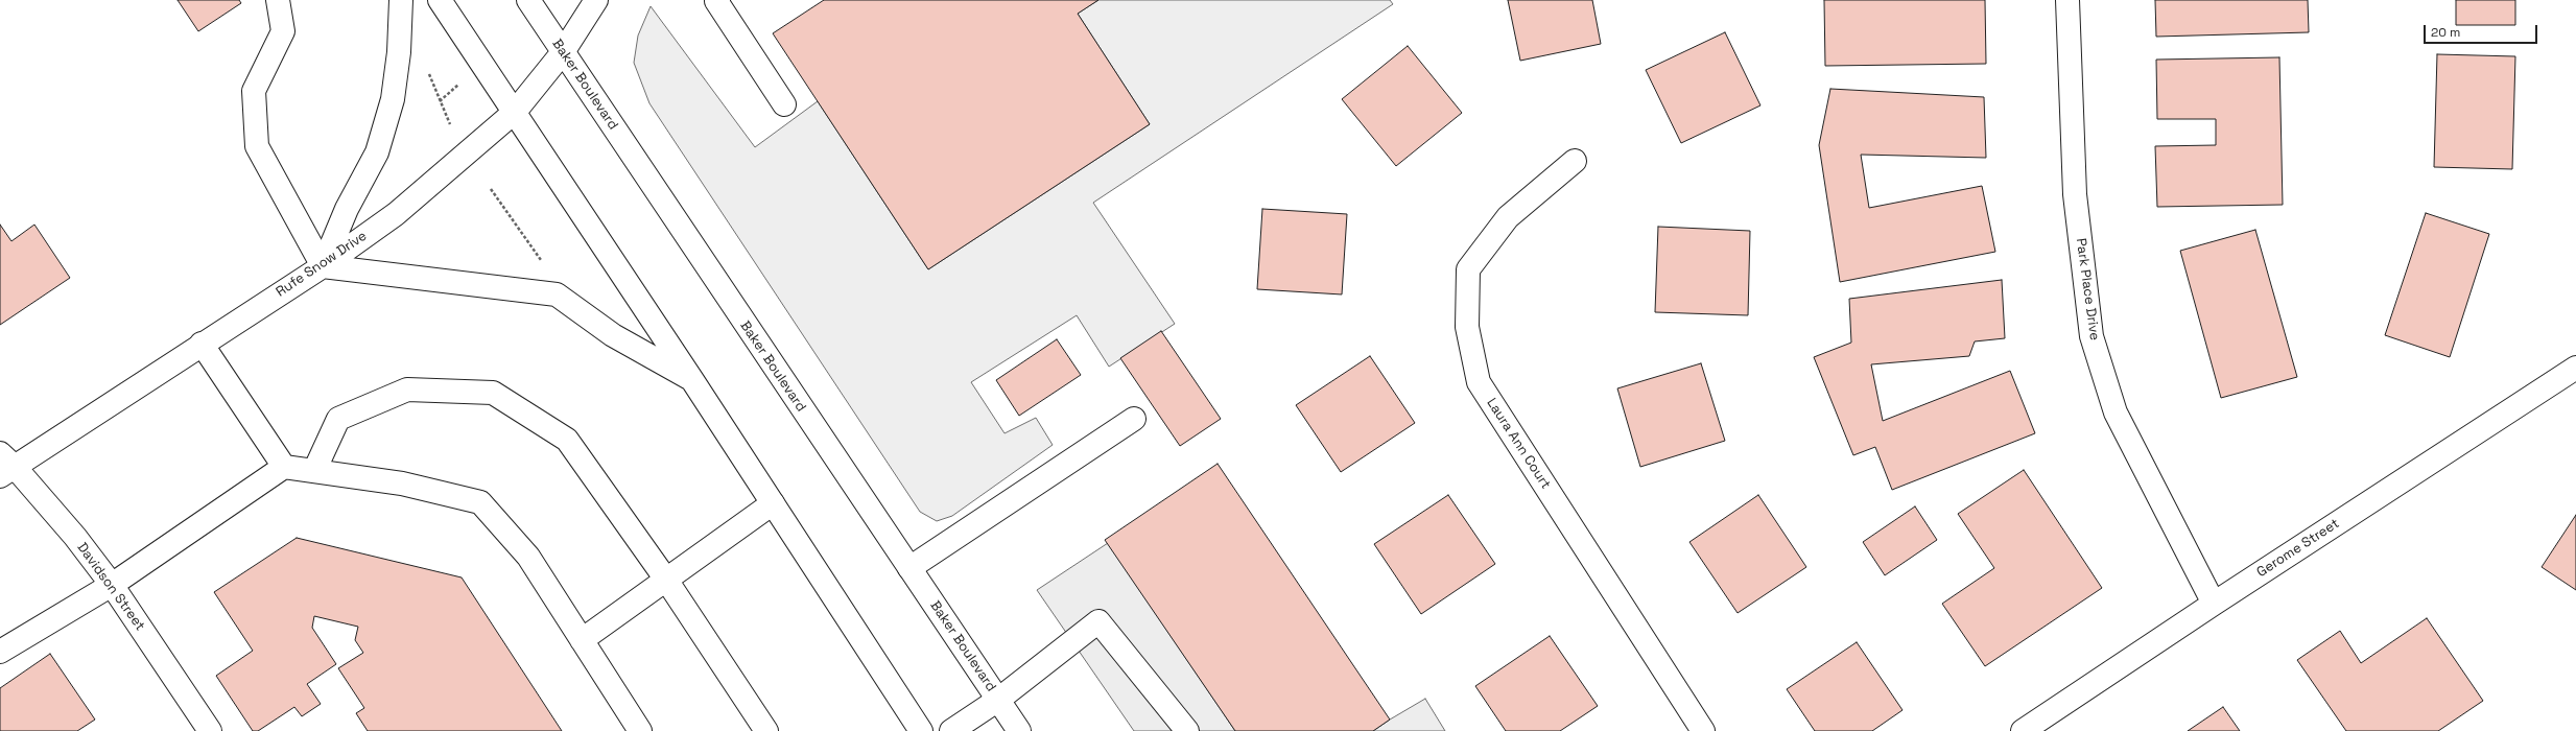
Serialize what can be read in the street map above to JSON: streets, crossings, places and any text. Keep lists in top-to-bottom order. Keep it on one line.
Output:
{"streets":{"main road":["Baker Boulevard","Rufe Snow Drive","Park Place Drive","Laura Ann Court","Gerome Street","Davidson Street"]},"crossings":[["Baker Boulevard","Rufe Snow Drive"],["Rufe Snow Drive","Davidson Street"],["Park Place Drive","Gerome Street"]],"scale_bar":"20 m"}
